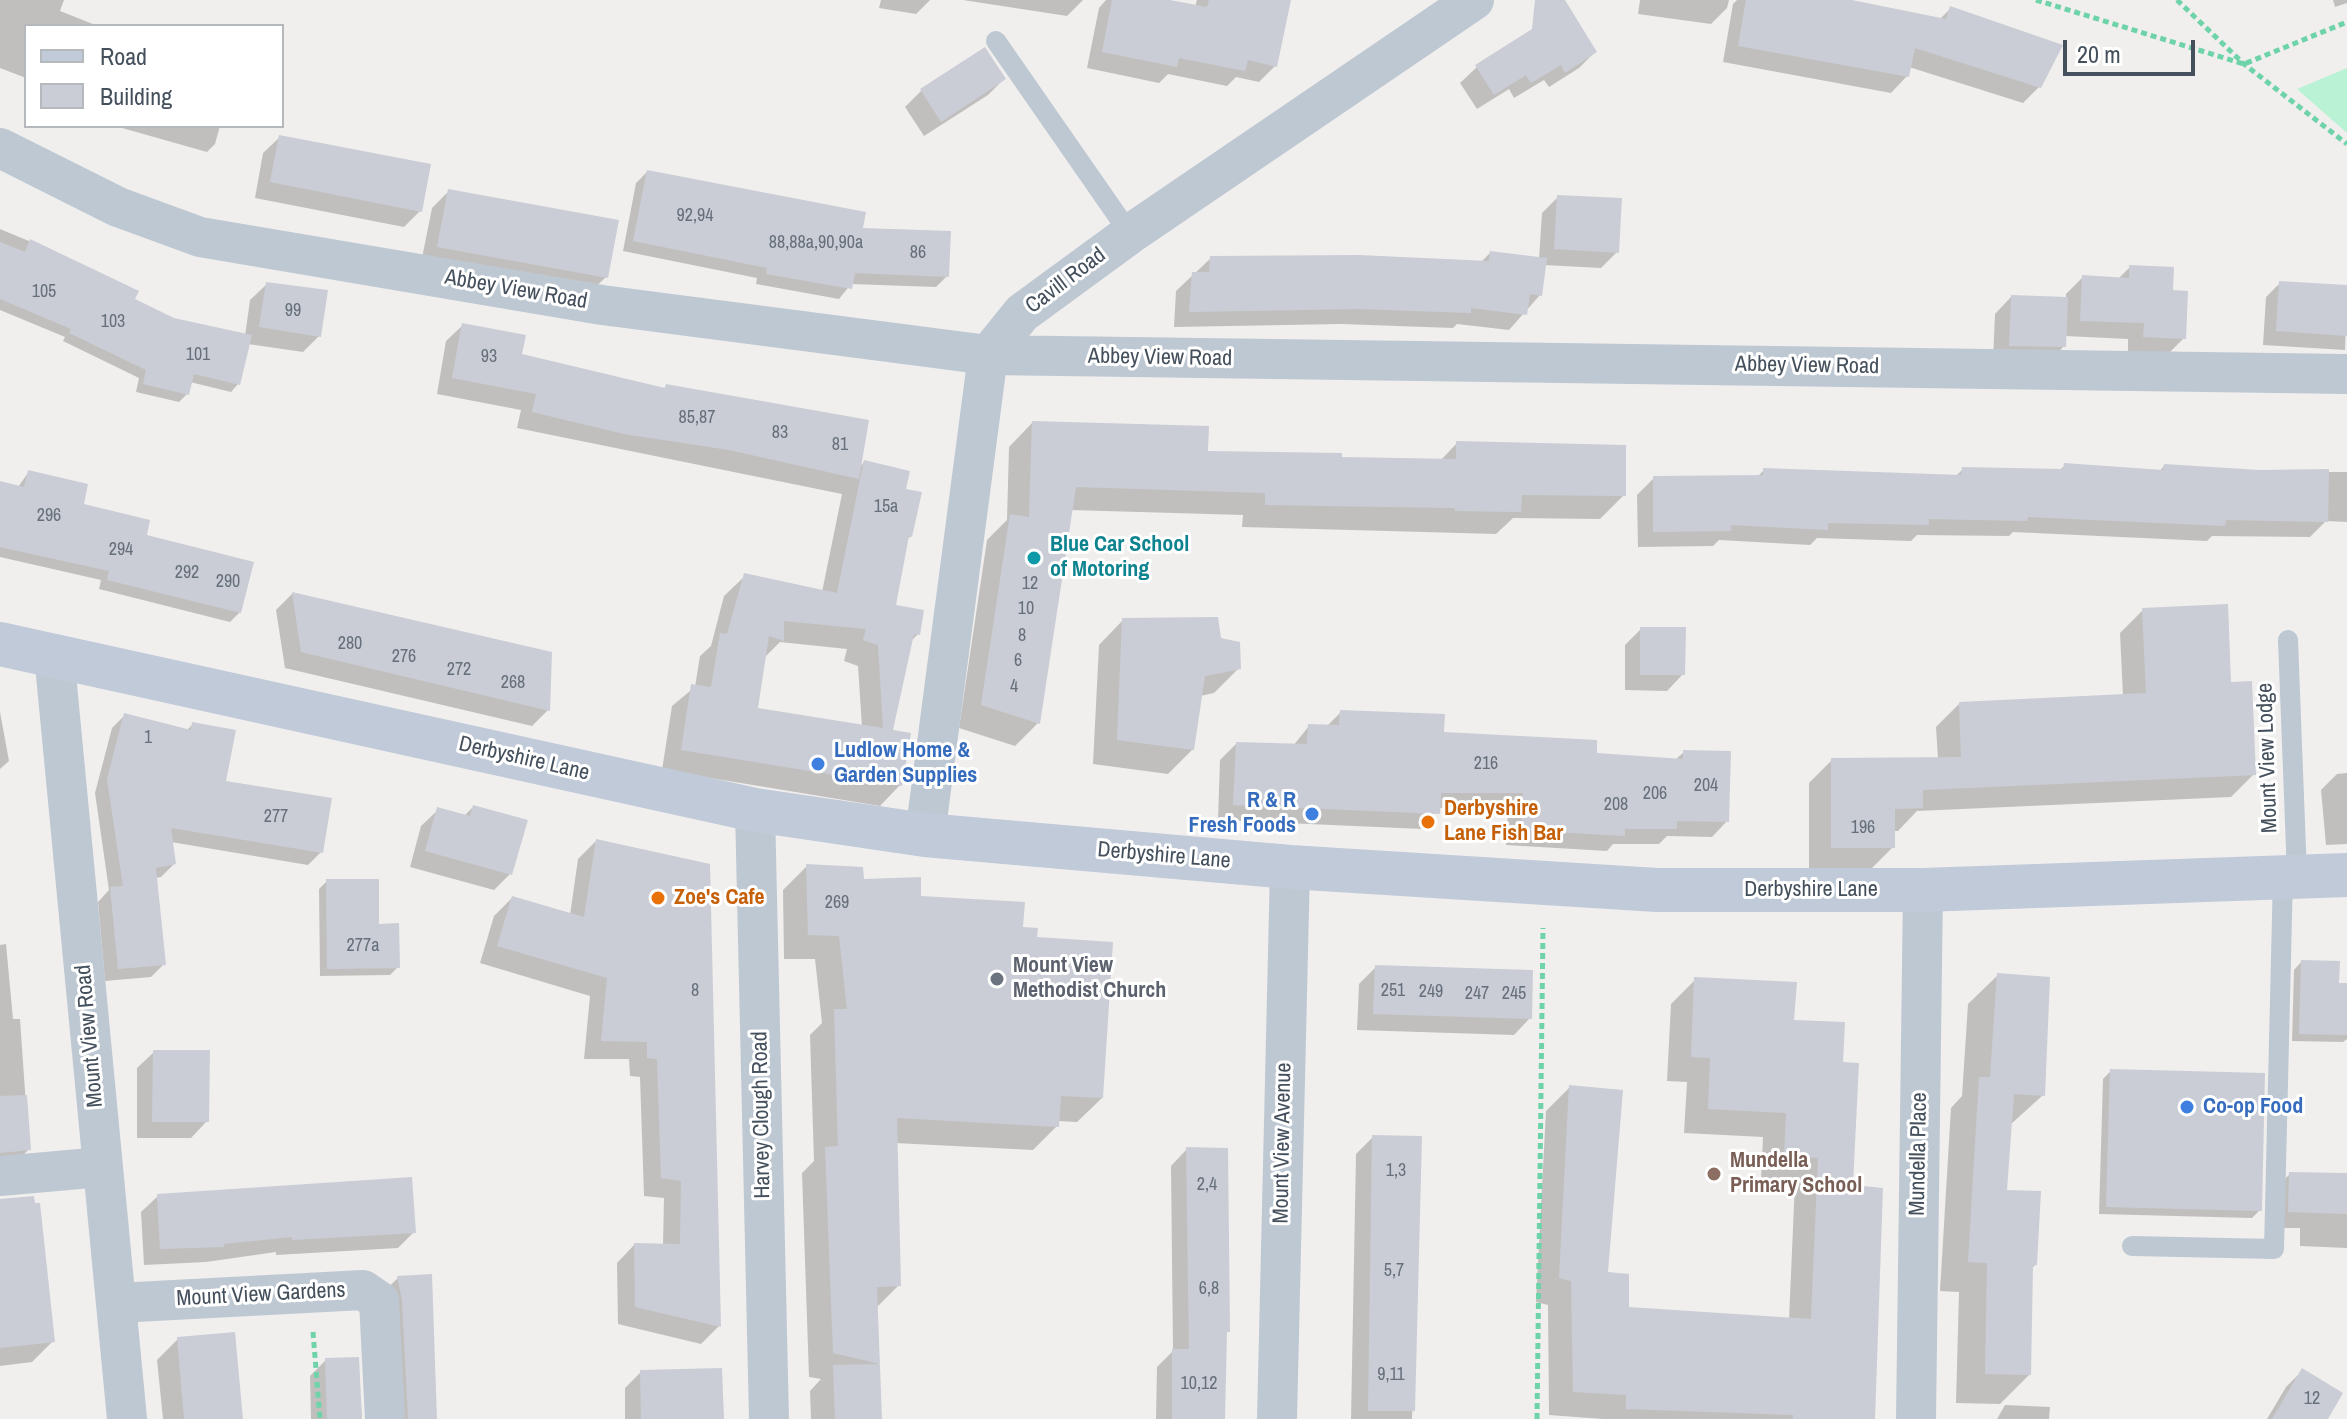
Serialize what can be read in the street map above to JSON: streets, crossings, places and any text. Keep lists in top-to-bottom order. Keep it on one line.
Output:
{"streets":{"street":["Cavill Road","Abbey View Road","Derbyshire Lane","Mount View Road","Harvey Clough Road","Mount View Avenue","Mundella Place","Mount View Gardens"],"lane":["Mount View Lodge"]},"crossings":[["Cavill Road","Abbey View Road"],["Mount View Lodge","Derbyshire Lane"],["Derbyshire Lane","Mount View Road"],["Derbyshire Lane","Harvey Clough Road"],["Derbyshire Lane","Mount View Avenue"],["Derbyshire Lane","Mundella Place"],["Mount View Road","Mount View Gardens"]],"places":["Blue Car School of Motoring","Ludlow Home & Garden Supplies","R & R Fresh Foods","Derbyshire Lane Fish Bar","Zoe's Cafe","Mount View Methodist Church","Co-op Food","Mundella Primary School"],"house_numbers":["92,94","88,88a,90,90a","86","105","99","103","101","93","85,87","83","81","15a","296","294","292","290","12","10","8","280","276","6","272","268","4","1","216","204","206","208","277","196","269","277a","8","251","249","247","245","1,3","2,4","5,7","6,8","9,11","10,12","12"],"legend":["Road","Building"],"scale_bar":"20 m"}
